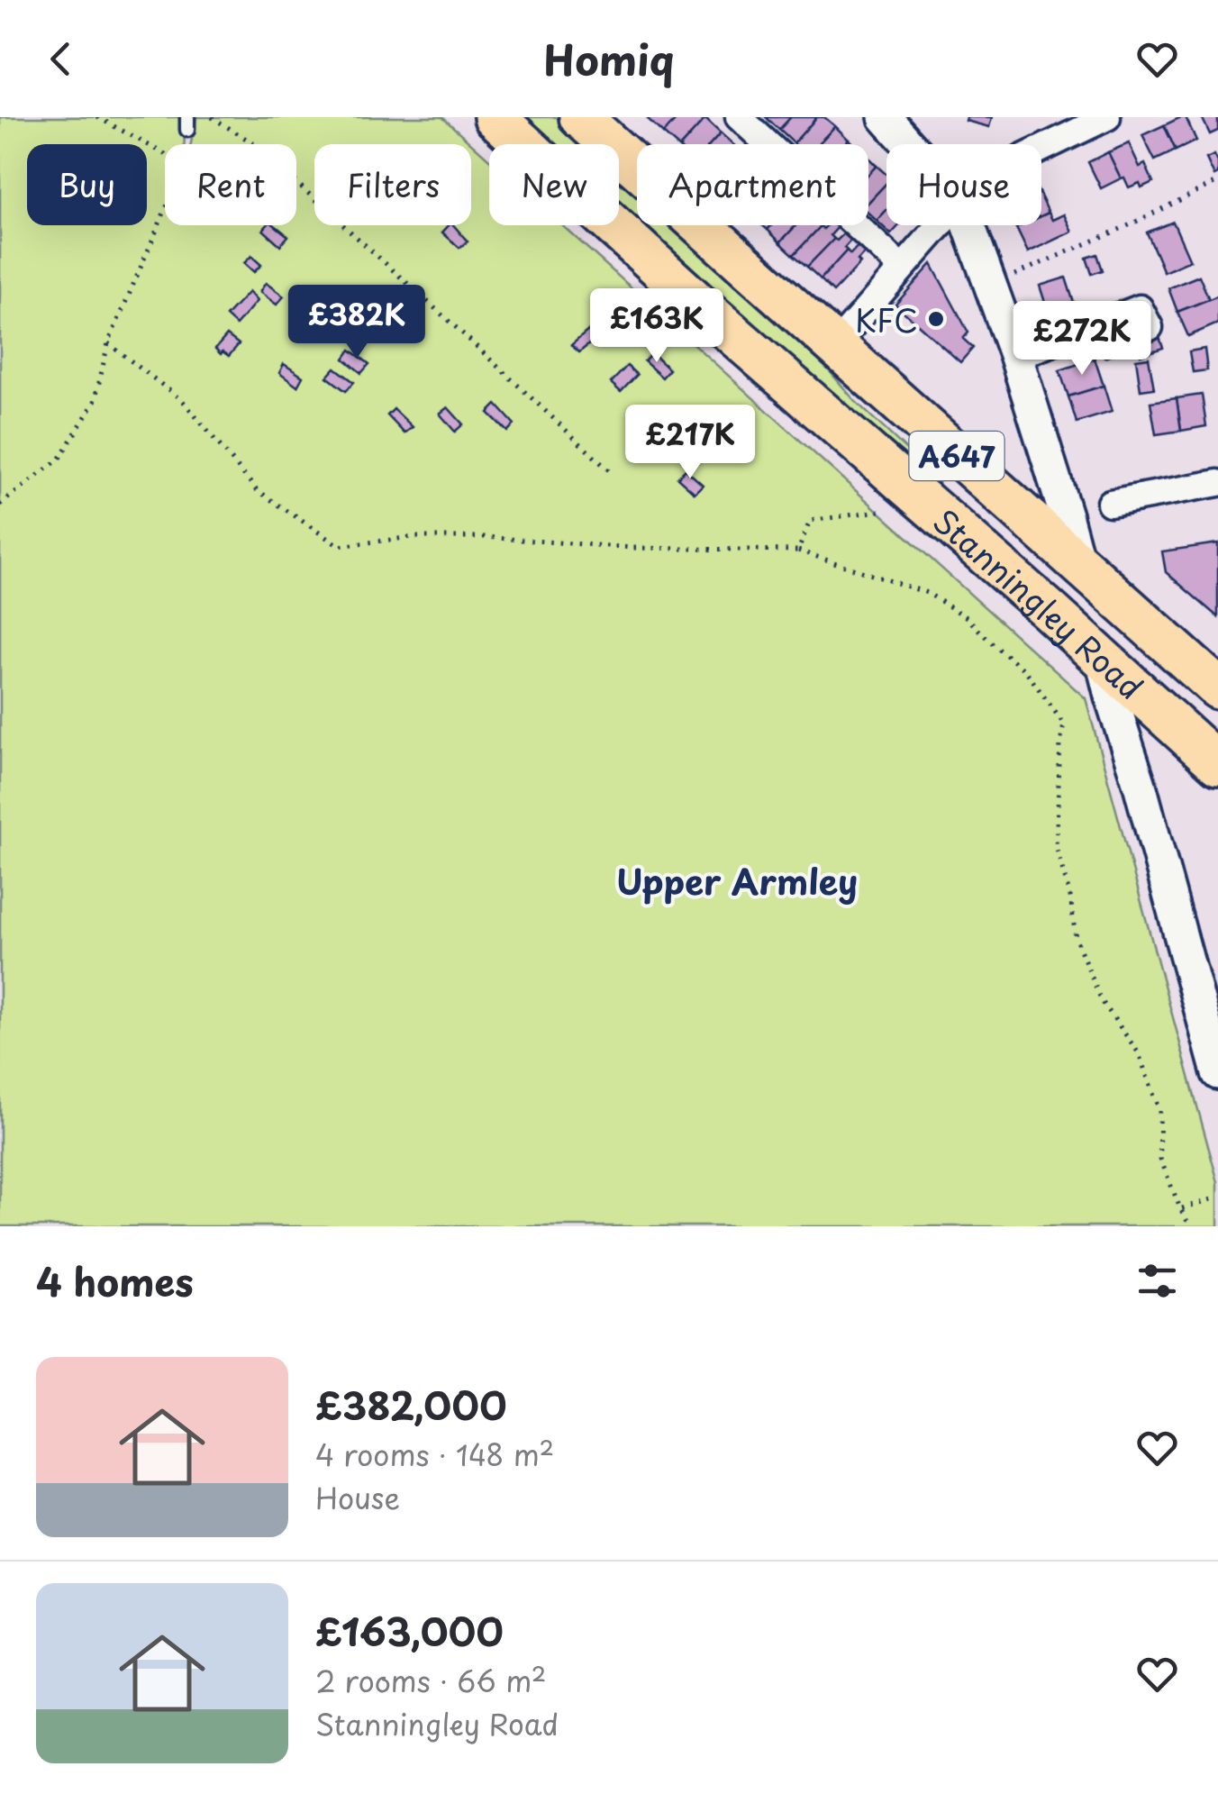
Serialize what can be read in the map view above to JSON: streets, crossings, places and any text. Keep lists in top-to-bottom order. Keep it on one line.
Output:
{"streets":{"main road":["A647","Stanningley Road"]},"districts":["Upper Armley"],"places":["KFC"],"page":{"header":"Homiq","chip":["Buy","Rent","Filters","New","Apartment","House"],"price":["£382K","£163K","£272K","£217K"],"heading":"4 homes","list":[{"name":"£382,000","note":"4 rooms · 148 m² · House"},{"name":"£163,000","note":"2 rooms · 66 m² · Stanningley Road"}]}}
